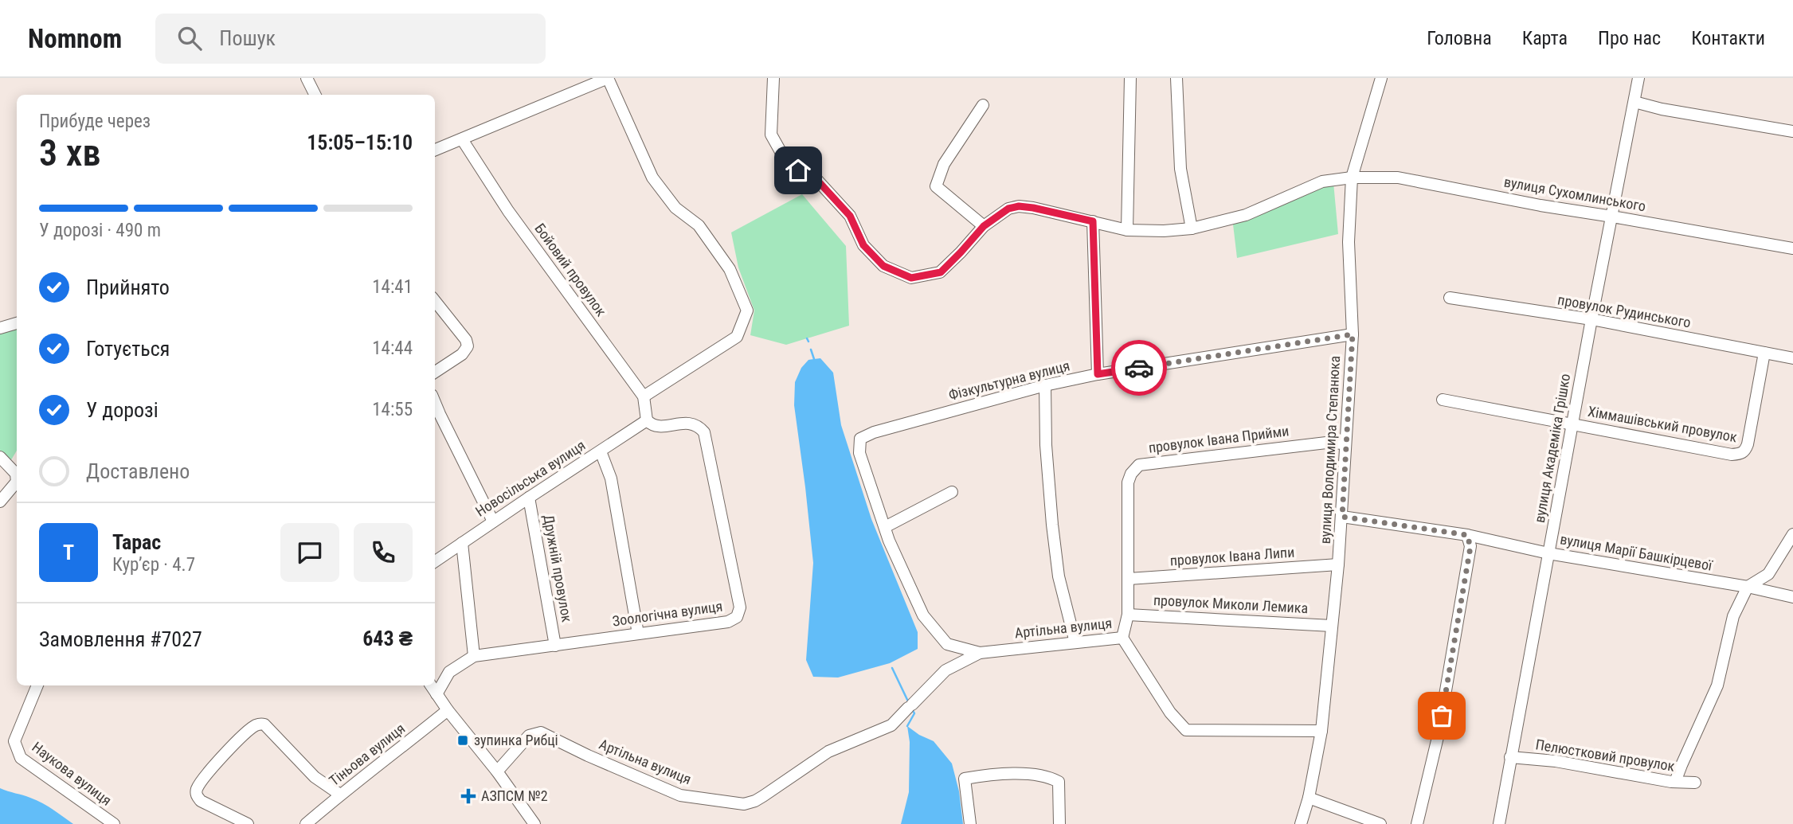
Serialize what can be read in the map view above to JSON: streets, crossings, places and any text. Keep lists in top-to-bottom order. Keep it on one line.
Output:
{"streets":{"street":["вулиця Сухомлинського","Бойовий провулок","провулок Рудинського","Фізкультурна вулиця","Хіммашівський провулок","провулок Івана Прийми","вулиця Академіка Грішко","вулиця Володимира Степанюка","Новосільська вулиця","вулиця Марії Башкірцевої","провулок Івана Липи","Дружній провулок","провулок Миколи Лемика","Зоологічна вулиця","Артільна вулиця","Тіньова вулиця","Пелюстковий провулок","Наукова вулиця"]},"crossings":[["вулиця Сухомлинського","вулиця Академіка Грішко"],["вулиця Сухомлинського","вулиця Володимира Степанюка"],["Бойовий провулок","Новосільська вулиця"],["Бойовий провулок","Зоологічна вулиця"],["провулок Рудинського","Хіммашівський провулок"],["провулок Рудинського","вулиця Академіка Грішко"],["Фізкультурна вулиця","вулиця Володимира Степанюка"],["Хіммашівський провулок","вулиця Академіка Грішко"],["провулок Івана Прийми","вулиця Володимира Степанюка"],["провулок Івана Прийми","провулок Івана Липи"],["провулок Івана Прийми","провулок Миколи Лемика"],["провулок Івана Прийми","Артільна вулиця"],["вулиця Академіка Грішко","вулиця Марії Башкірцевої"],["вулиця Академіка Грішко","Пелюстковий провулок"],["вулиця Володимира Степанюка","вулиця Марії Башкірцевої"],["вулиця Володимира Степанюка","провулок Івана Липи"],["вулиця Володимира Степанюка","провулок Миколи Лемика"],["вулиця Володимира Степанюка","Артільна вулиця"],["Новосільська вулиця","Дружній провулок"],["Новосільська вулиця","Зоологічна вулиця"],["Дружній провулок","Зоологічна вулиця"]],"places":{"transit":["зупинка Рибці"],"health":["АЗПСМ №2"]},"page":{"header":"Nomnom","search":"Пошук","nav":["Головна","Карта","Про нас","Контакти"],"heading":["3 хв","Прибуде через","15:05–15:10"],"panel":["Тарас","Кур’єр · 4.7","Замовлення #7027","643 ₴"],"bar":"У дорозі · 490 m","list":[["Прийнято","14:41"],["Готується","14:44"],["У дорозі","14:55"],"Доставлено"],"round":"Т"}}
